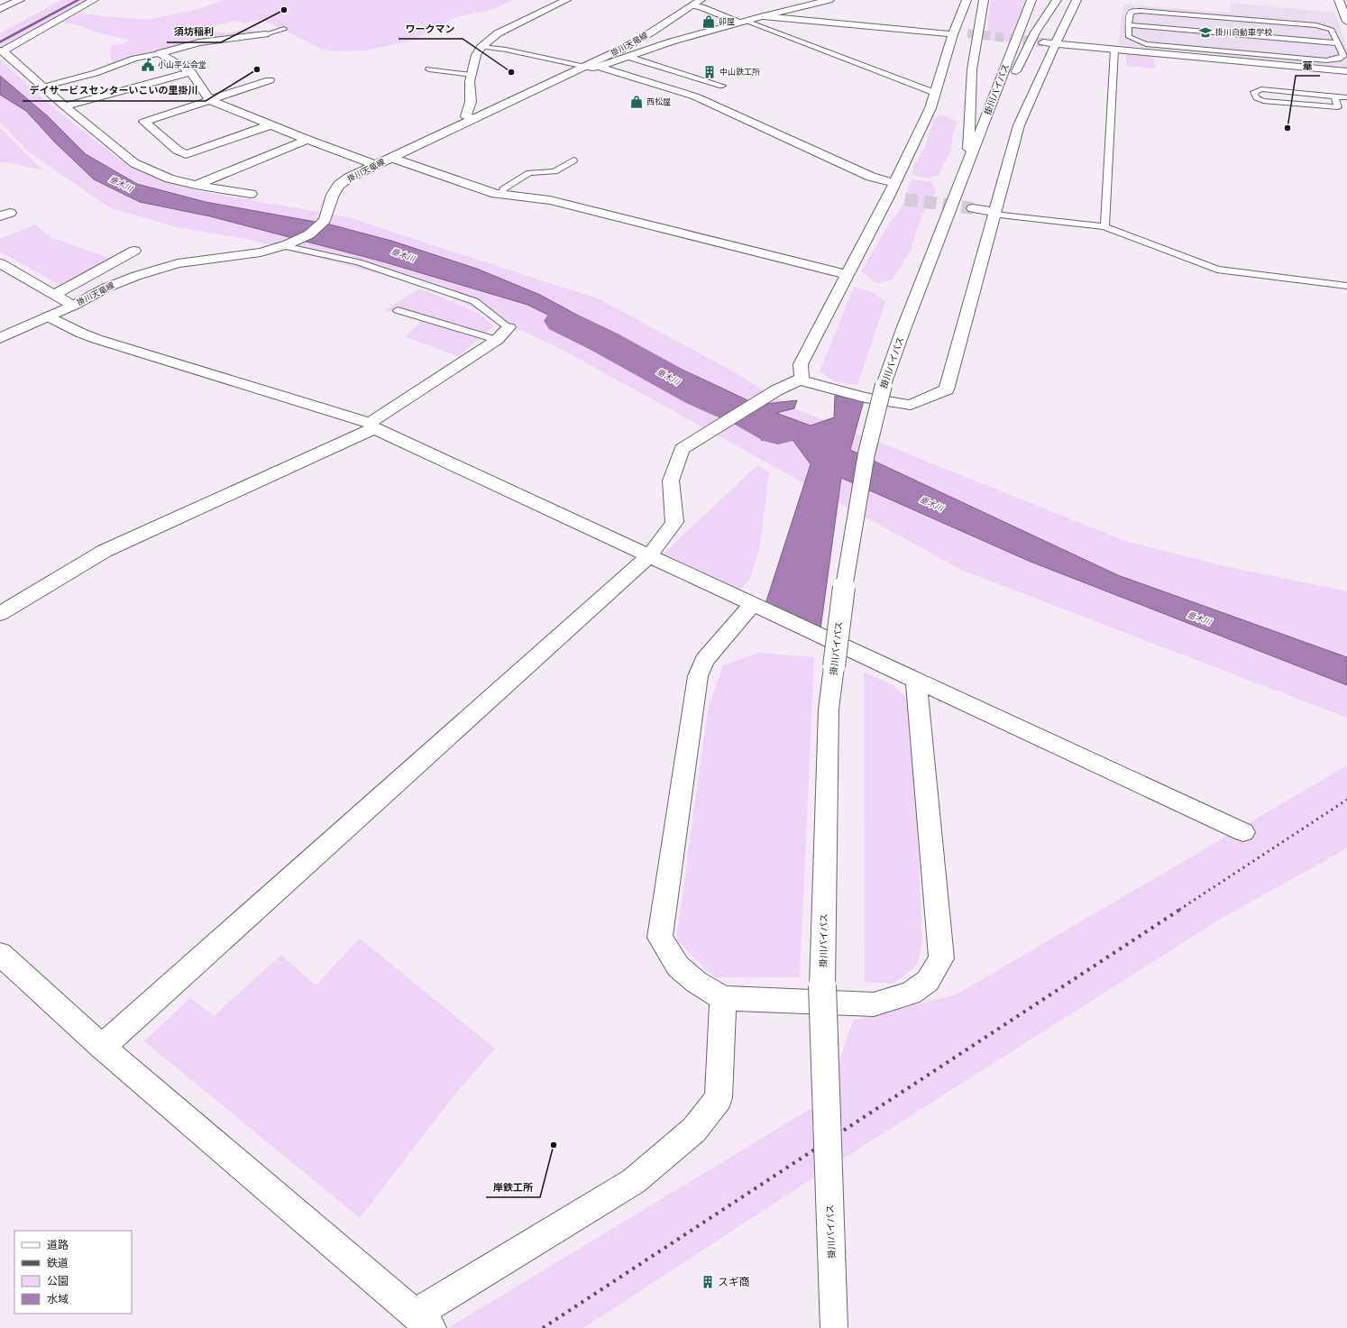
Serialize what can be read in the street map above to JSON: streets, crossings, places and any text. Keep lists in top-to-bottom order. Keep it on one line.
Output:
{"streets":{"main road":["掛川天竜線","掛川バイパス"]},"water":["垂木川"],"places":{"other":["須坊稲利","デイサービスセンターいこいの里掛川","ワークマン","華","岸鉄工所"],"shop":["卯屋","西松屋"],"school or university":["掛川自動車学校"],"public building":["小山平公会堂"],"building":["中山鉄工所","スギ商"]},"legend":["道路","鉄道","公園","水域"]}
